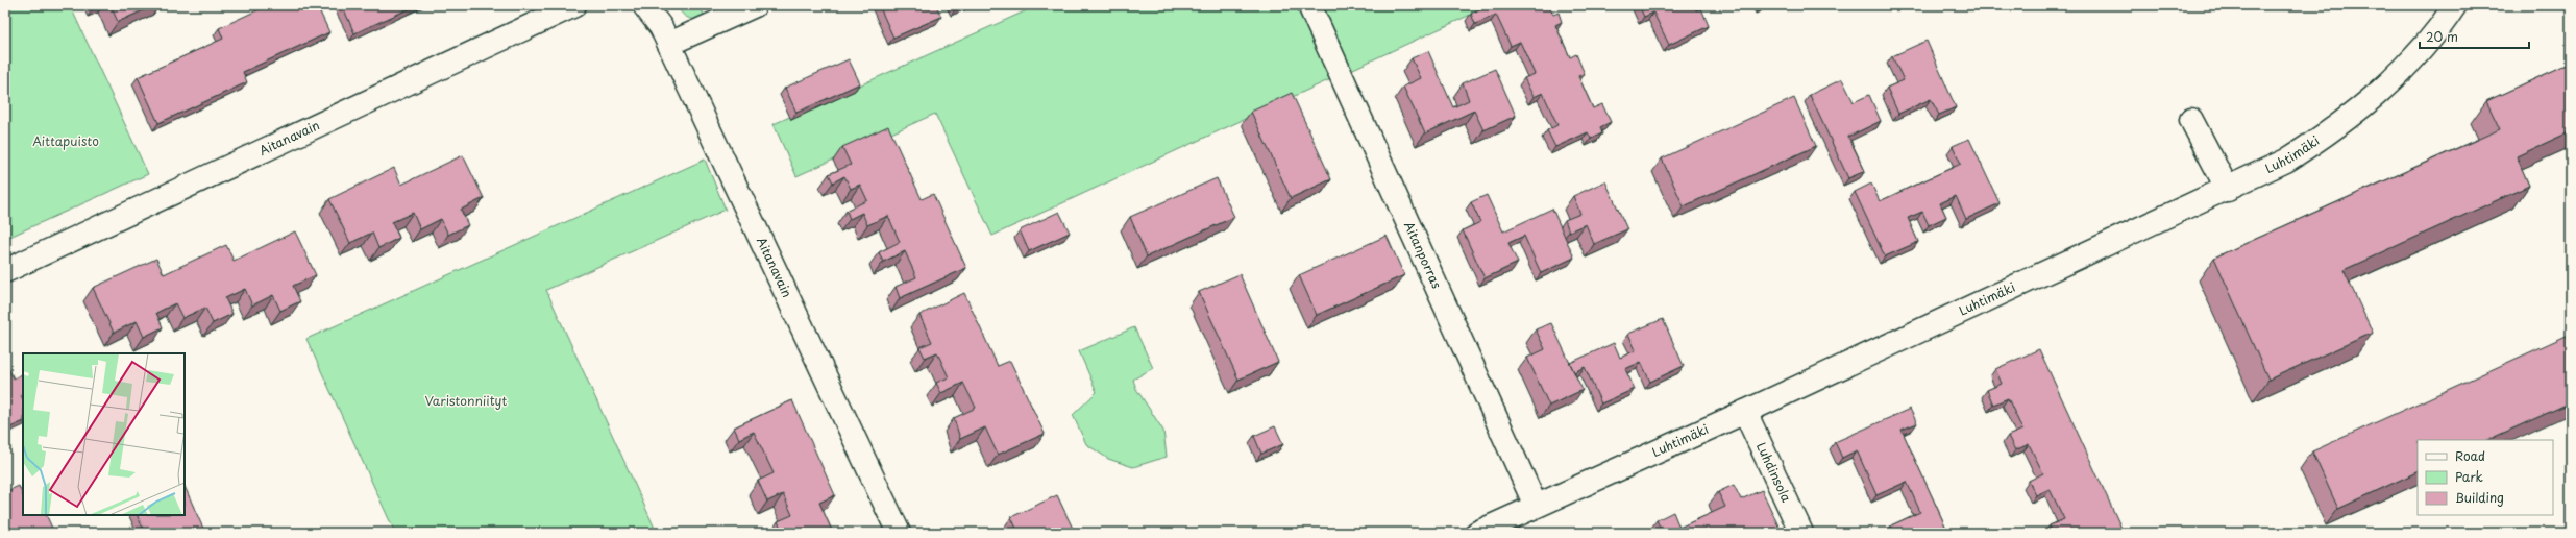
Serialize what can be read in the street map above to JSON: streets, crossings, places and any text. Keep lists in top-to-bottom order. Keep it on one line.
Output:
{"streets":{"street":["Aitanavain","Luhtimäki","Aitanporras","Luhdinsola"]},"crossings":[["Luhtimäki","Aitanporras"],["Luhtimäki","Luhdinsola"]],"parks":["Aittapuisto","Varistonniityt"],"legend":["Road","Park","Building"],"scale_bar":"20 m"}
